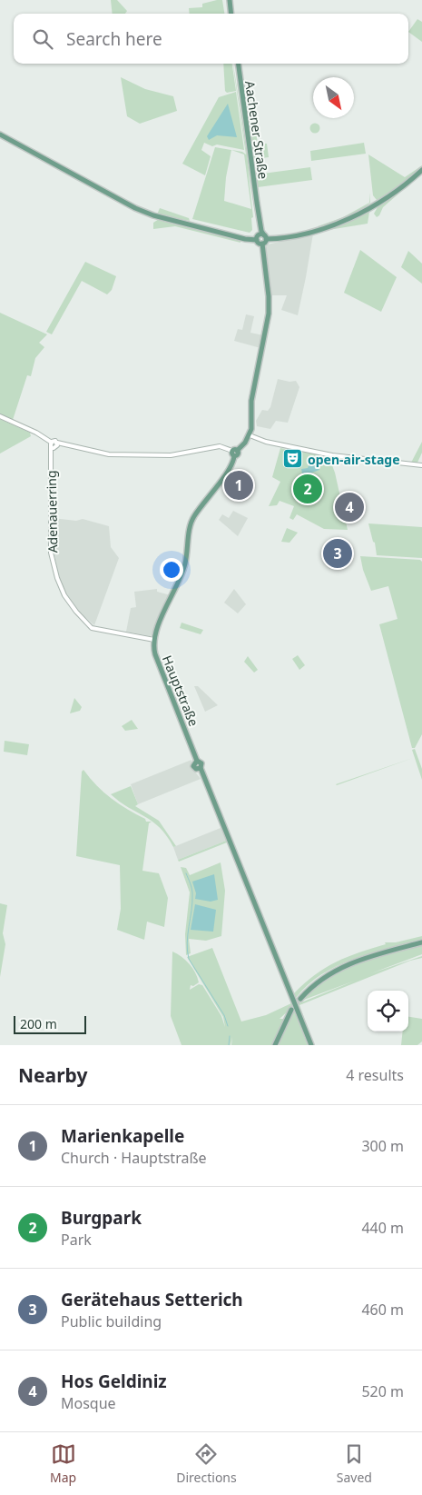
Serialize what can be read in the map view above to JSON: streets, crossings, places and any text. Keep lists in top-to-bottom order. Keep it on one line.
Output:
{"streets":{"main road":["Aachener Straße","Hauptstraße"],"street":["Adenauerring"]},"crossings":[["Adenauerring","Hauptstraße"]],"places":{"theatre":["open-air-stage"]},"scale_bar":"200 m","north":"bottom right","page":{"search":"Search here","pins":["1","2","4","3"],"scale":"200 m","heading":["Nearby","4 results"],"list":[{"mark":"1","name":"Marienkapelle","note":"Church · Hauptstraße","value":"300 m"},{"mark":"2","name":"Burgpark","note":"Park","value":"440 m"},{"mark":"3","name":"Gerätehaus Setterich","note":"Public building","value":"460 m"},{"mark":"4","name":"Hos Geldiniz","note":"Mosque","value":"520 m"}],"nav":["Map","Directions","Saved"]}}
